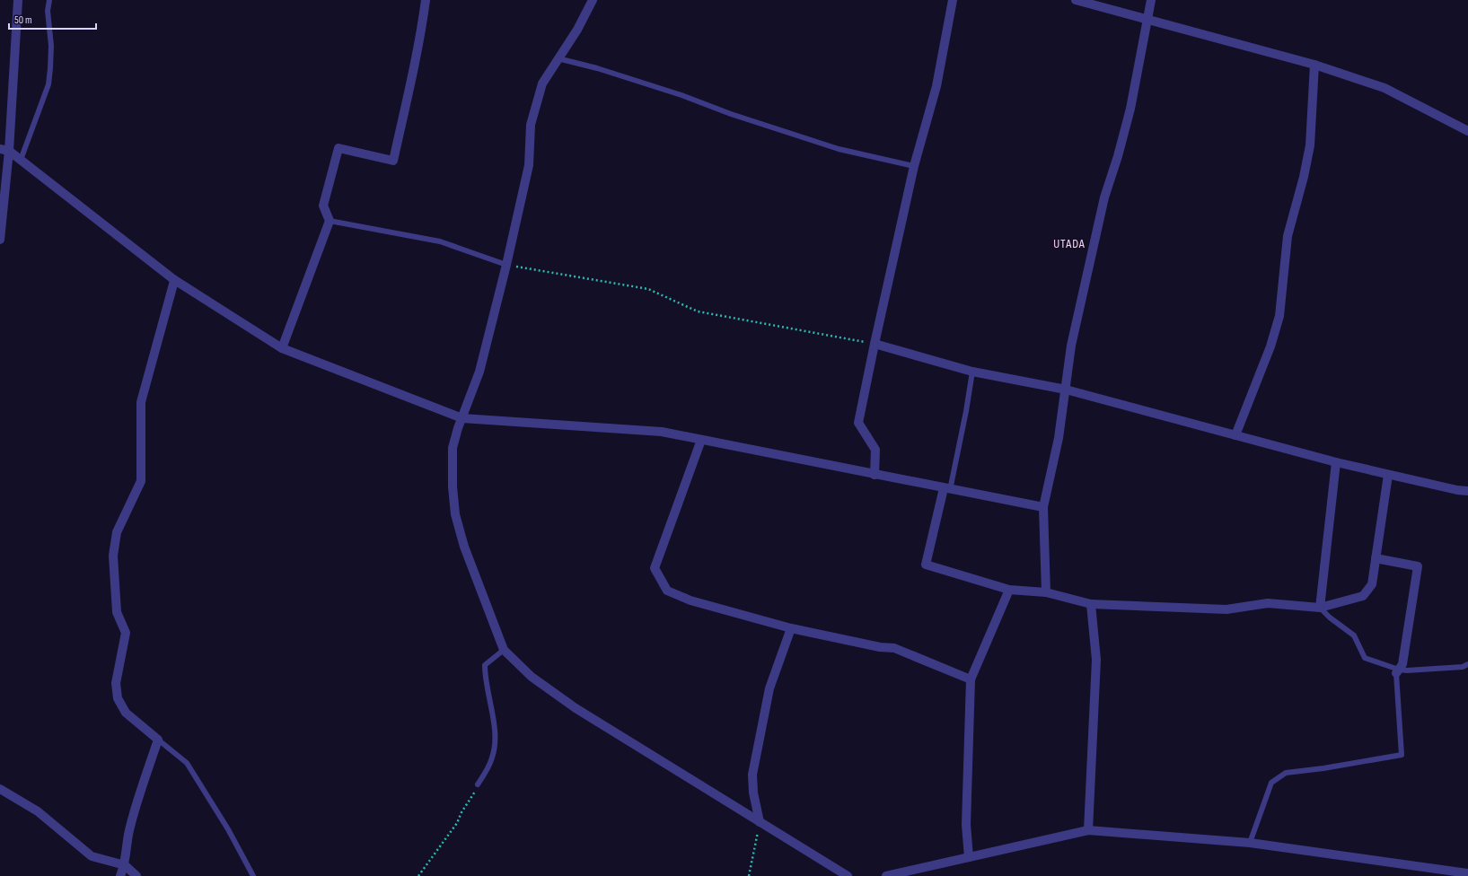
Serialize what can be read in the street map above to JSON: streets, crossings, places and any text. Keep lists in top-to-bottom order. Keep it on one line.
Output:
{"districts":["UTADA"],"scale_bar":"50 m"}
